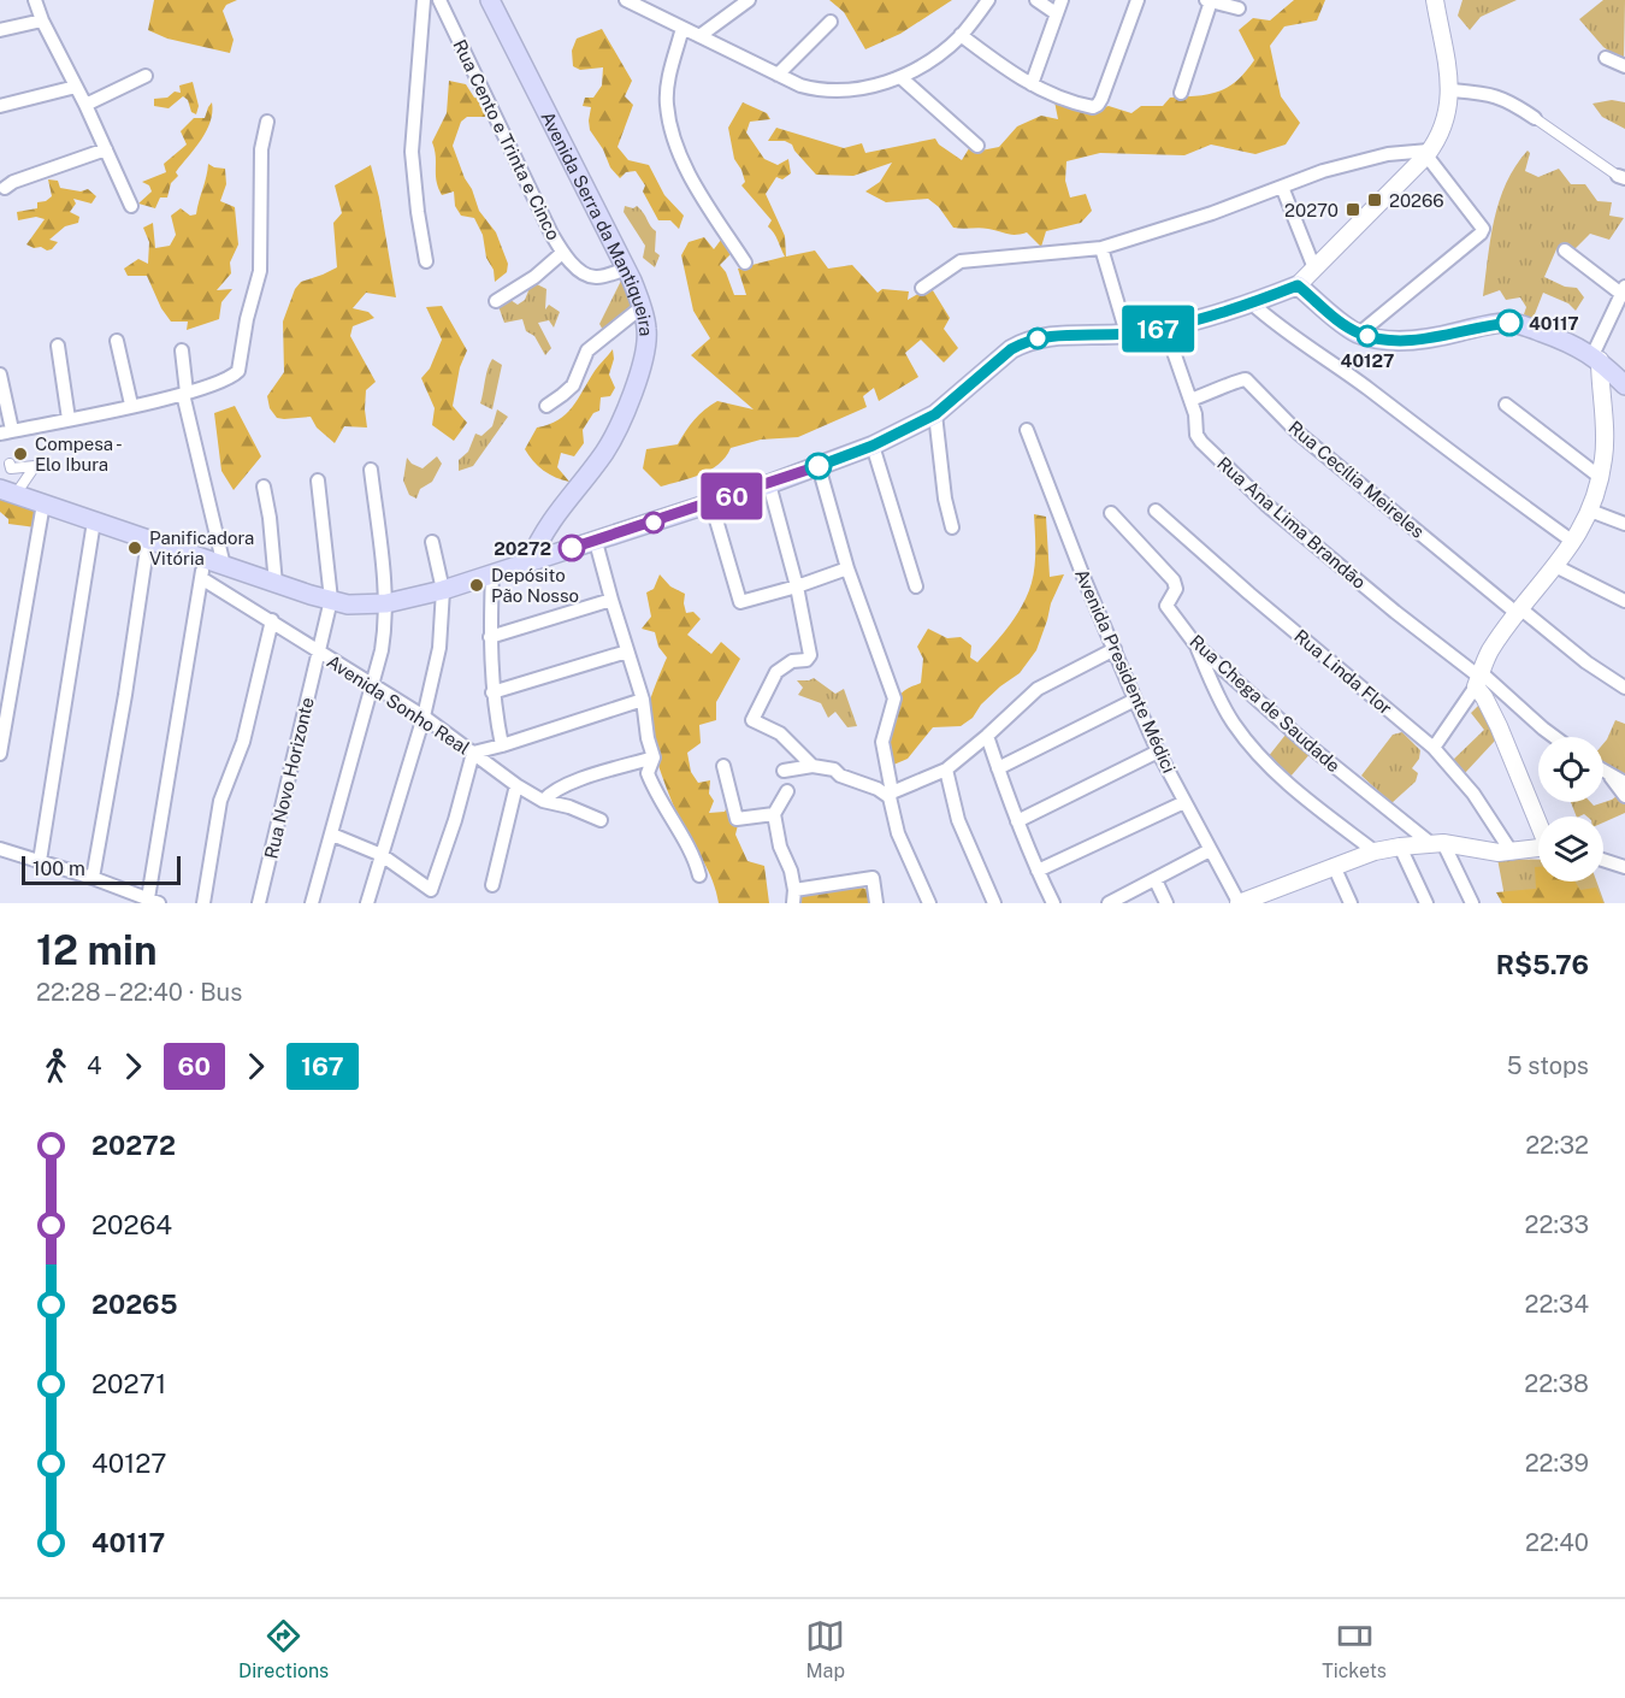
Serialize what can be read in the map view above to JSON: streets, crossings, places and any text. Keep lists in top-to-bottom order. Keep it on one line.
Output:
{"streets":{"main road":["Avenida Serra da Mantiqueira"],"street":["Rua Cento e Trinta e Cinco","Rua Cecília Meireles","Rua Ana Lima Brandão","Avenida Presidente Médici","Rua Linda Flor","Rua Chega de Saudade","Avenida Sonho Real","Rua Novo Horizonte"]},"crossings":[["Rua Cento e Trinta e Cinco","Avenida Serra da Mantiqueira"],["Rua Cecília Meireles","Rua Ana Lima Brandão"],["Avenida Sonho Real","Rua Novo Horizonte"]],"places":{"transit":["20266","20270"],"other":["40117","40127","Compesa - Elo Ibura","Panificadora Vitória","20272","Depósito Pão Nosso"]},"lines":["bus line 167","bus line 60"],"scale_bar":"100 m","page":{"on_map":["60","167"],"scale":"100 m","heading":["12 min","22:28 – 22:40 · Bus","R$5.76"],"legs":["4","60","167","5 stops"],"list":[{"name":"20272","value":"22:32"},{"name":"20264","value":"22:33"},{"name":"20265","value":"22:34"},{"name":"20271","value":"22:38"},{"name":"40127","value":"22:39"},{"name":"40117","value":"22:40"}],"tabs":["Directions","Map","Tickets"]}}
